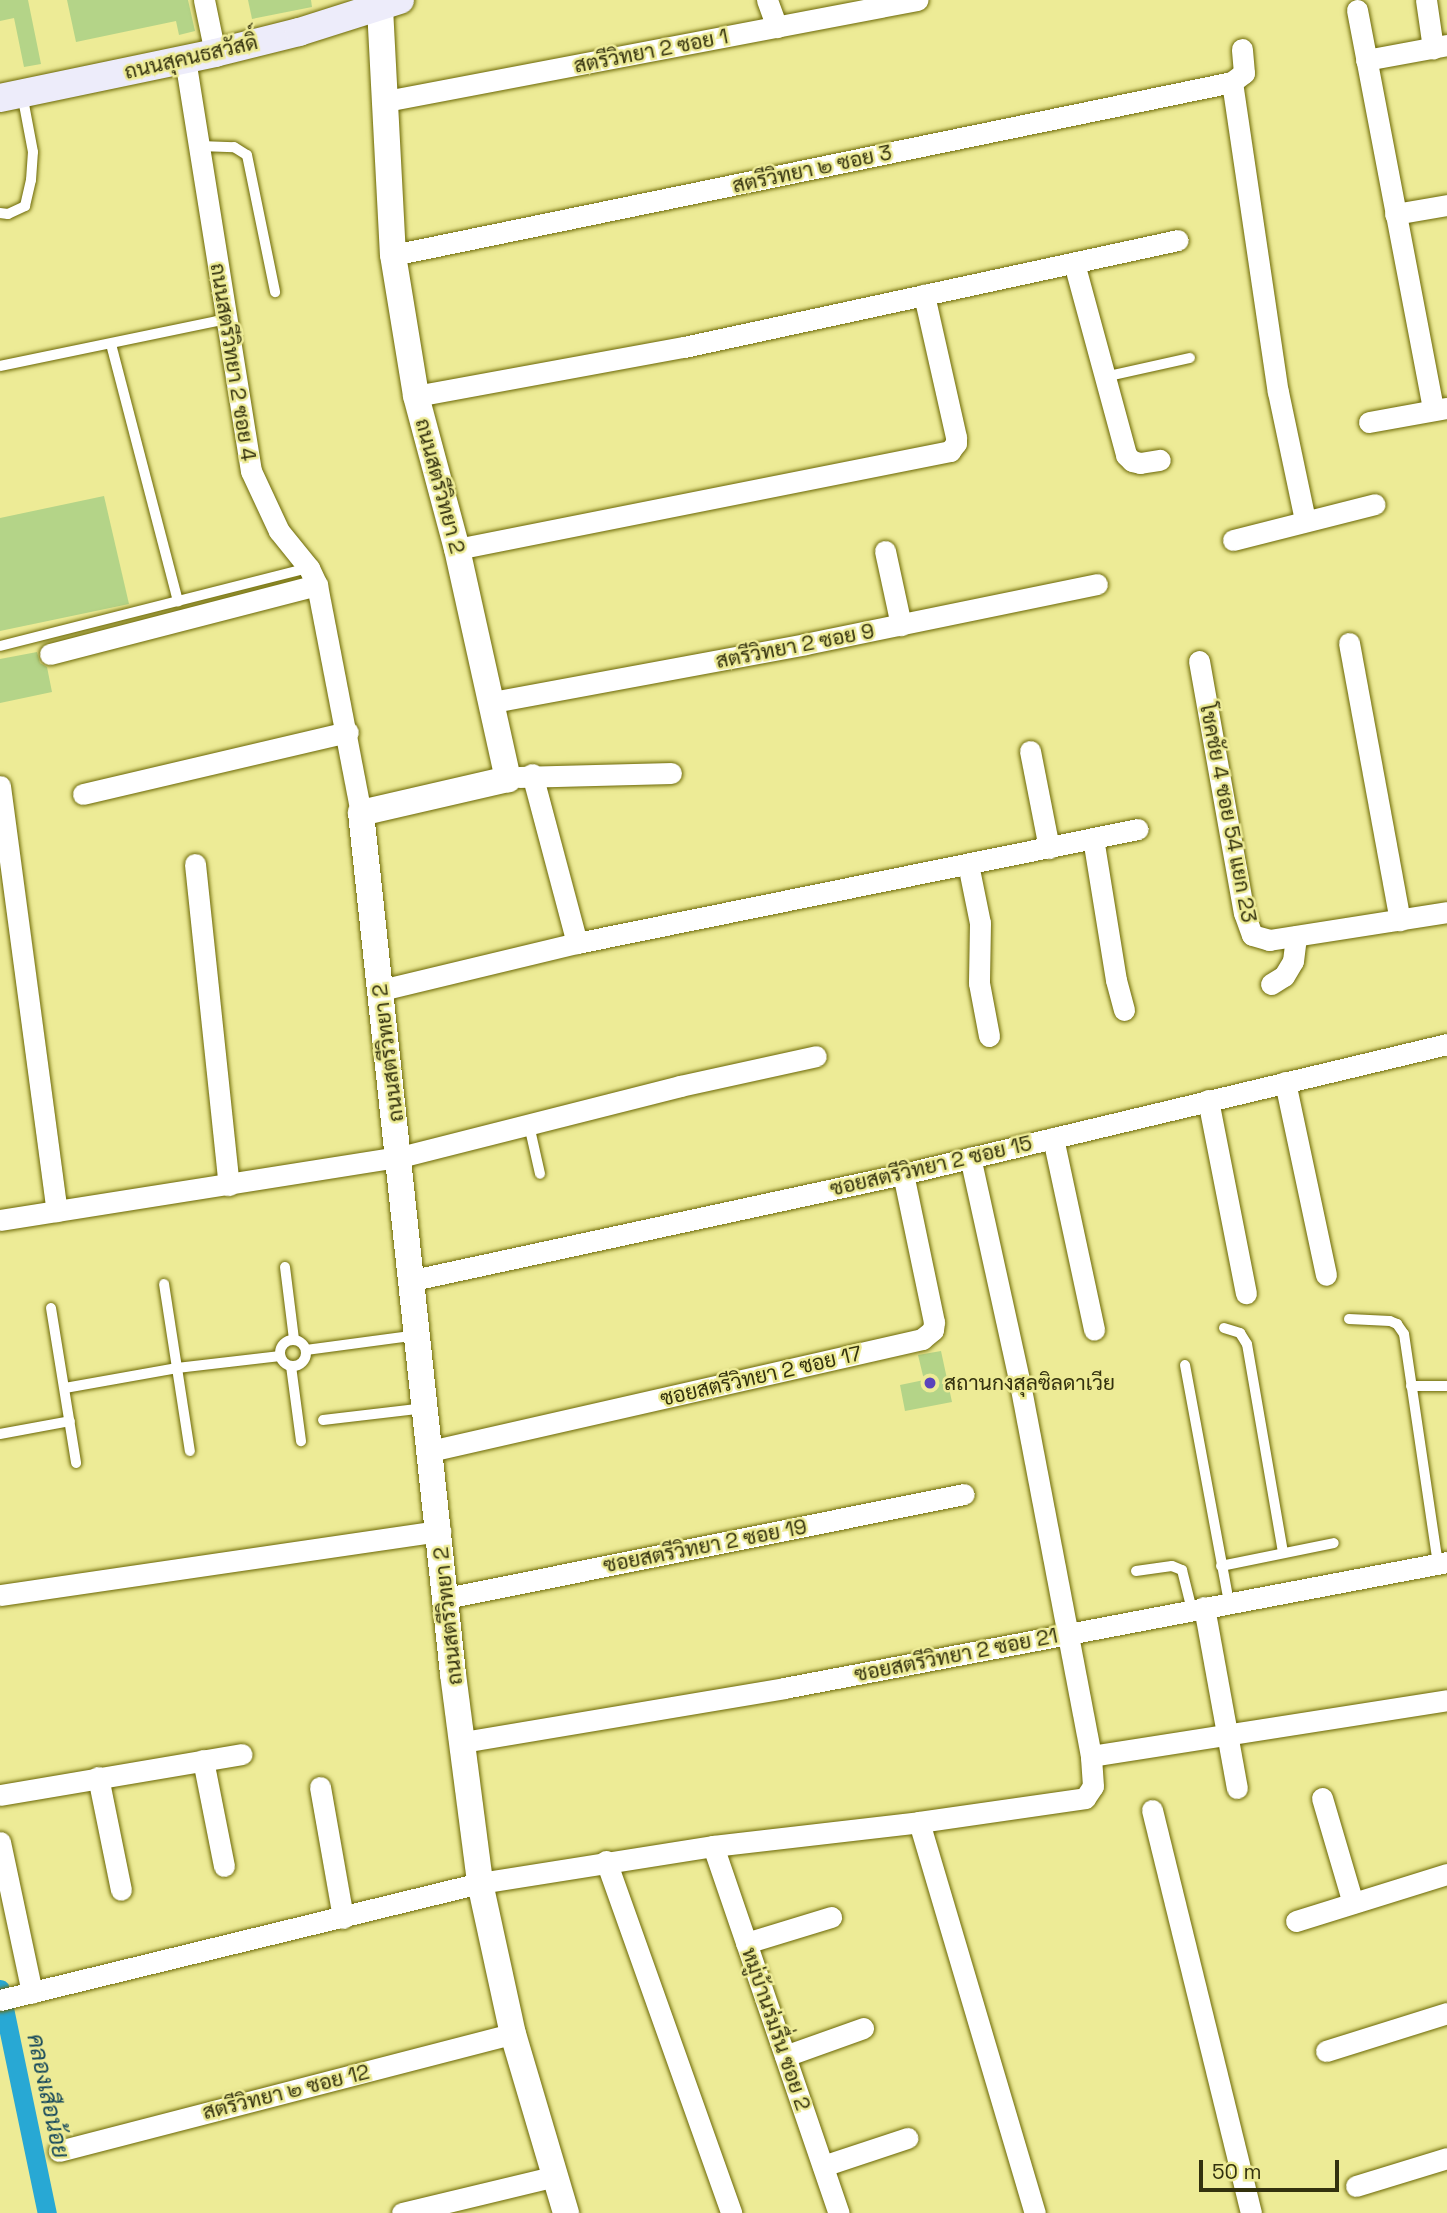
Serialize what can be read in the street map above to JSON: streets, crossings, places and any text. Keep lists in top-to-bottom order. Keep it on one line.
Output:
{"streets":{"main road":["ถนนสุคนธสวัสดิ์"],"street":["สตรีวิทยา 2 ซอย 1","สตรีวิทยา ๒ ซอย 3","ถนนสตรีวิทยา 2 ซอย 4","ถนนสตรีวิทยา 2","สตรีวิทยา 2 ซอย 9","โชคชัย 4 ซอย 54 แยก 23","ซอยสตรีวิทยา 2 ซอย 15","ซอยสตรีวิทยา 2 ซอย 17","ซอยสตรีวิทยา 2 ซอย 19","ซอยสตรีวิทยา 2 ซอย 21","หมู่บ้านร่มรื่น ซอย 2","สตรีวิทยา ๒ ซอย 12"]},"crossings":[["สตรีวิทยา 2 ซอย 1","ถนนสตรีวิทยา 2"],["ถนนสุคนธสวัสดิ์","ถนนสตรีวิทยา 2 ซอย 4"],["ถนนสุคนธสวัสดิ์","ถนนสตรีวิทยา 2"],["สตรีวิทยา ๒ ซอย 3","ถนนสตรีวิทยา 2"],["ถนนสตรีวิทยา 2 ซอย 4","ถนนสตรีวิทยา 2"],["ถนนสตรีวิทยา 2","สตรีวิทยา 2 ซอย 9"],["ถนนสตรีวิทยา 2","ซอยสตรีวิทยา 2 ซอย 15"],["ถนนสตรีวิทยา 2","ซอยสตรีวิทยา 2 ซอย 17"],["ถนนสตรีวิทยา 2","ซอยสตรีวิทยา 2 ซอย 19"],["ถนนสตรีวิทยา 2","ซอยสตรีวิทยา 2 ซอย 21"],["ถนนสตรีวิทยา 2","สตรีวิทยา ๒ ซอย 12"],["ซอยสตรีวิทยา 2 ซอย 15","ซอยสตรีวิทยา 2 ซอย 17"]],"water":["คลองเสือน้อย"],"places":["สถานกงสุลซิลดาเวีย"],"scale_bar":"50 m"}
